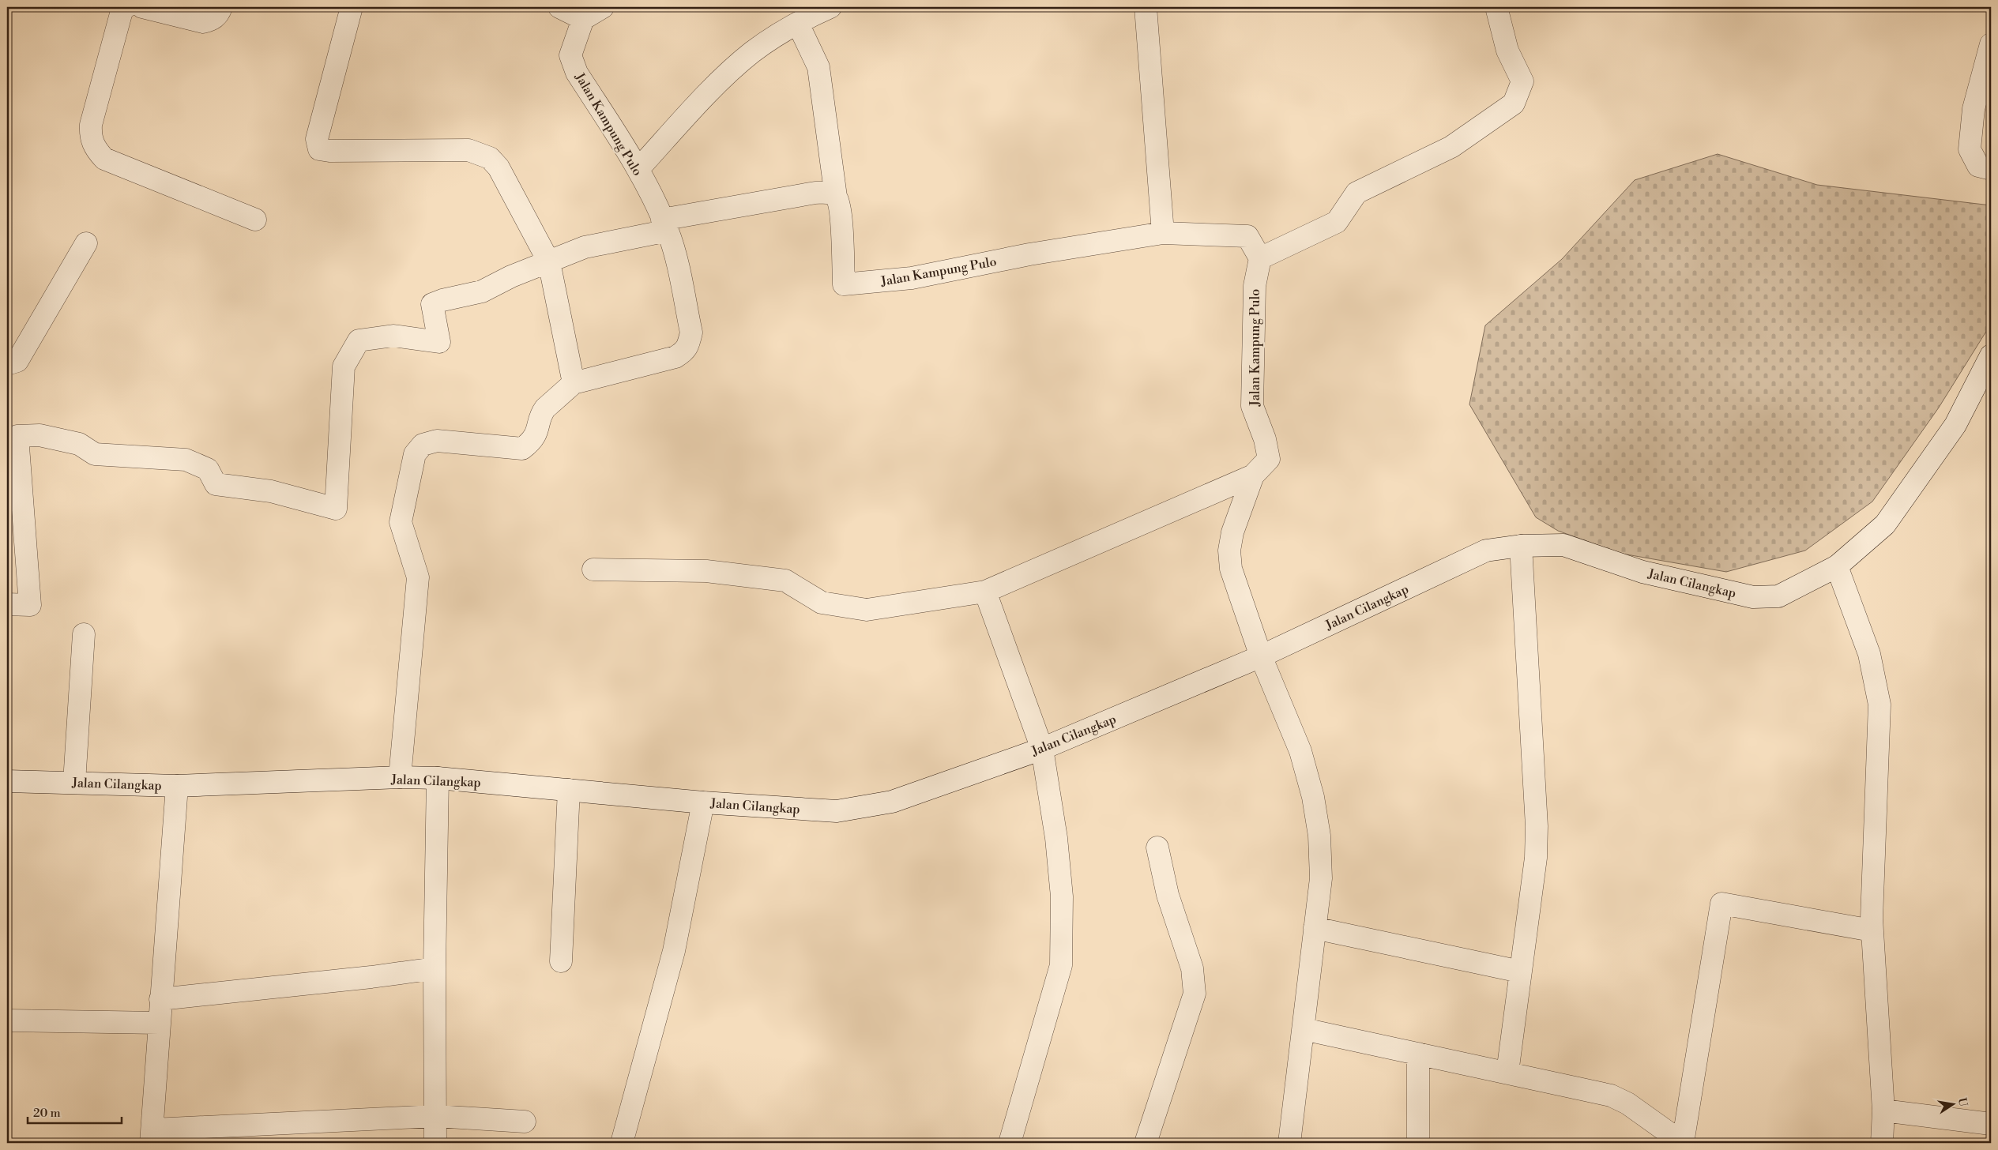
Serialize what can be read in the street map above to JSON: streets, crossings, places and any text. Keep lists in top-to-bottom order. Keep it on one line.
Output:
{"streets":{"street":["Jalan Kampung Pulo","Jalan Cilangkap"]},"crossings":[["Jalan Kampung Pulo","Jalan Cilangkap"]],"scale_bar":"20 m","north":"right"}
